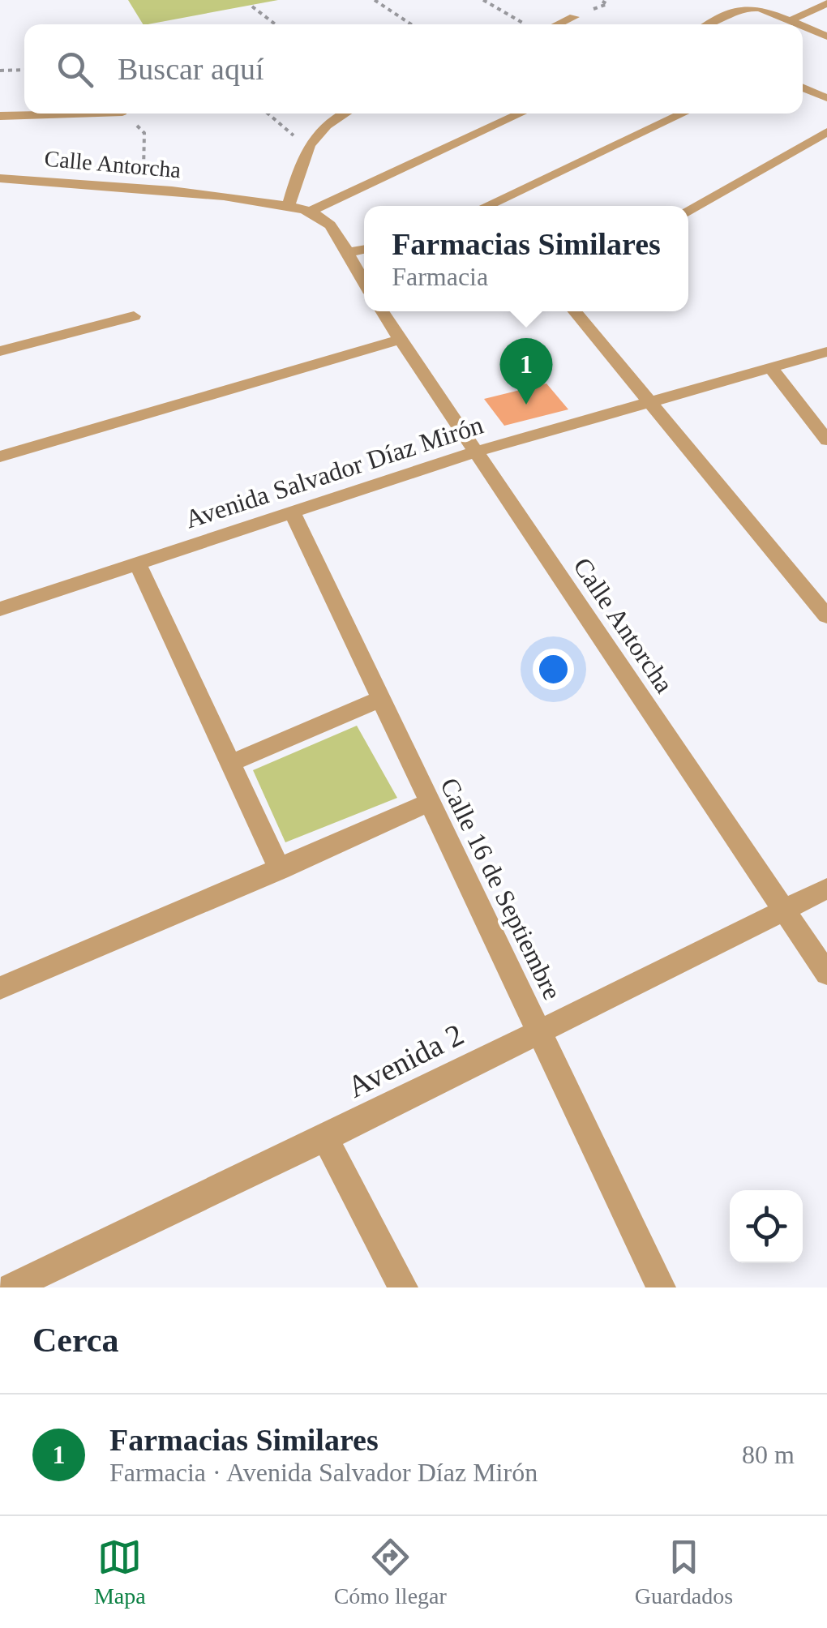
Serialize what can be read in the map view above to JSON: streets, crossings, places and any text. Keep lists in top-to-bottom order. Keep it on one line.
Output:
{"streets":{"street":["Calle Antorcha","Avenida Salvador Díaz Mirón","Calle 16 de Septiembre","Avenida 2"]},"crossings":[["Calle Antorcha","Avenida Salvador Díaz Mirón"],["Calle Antorcha","Avenida 2"],["Avenida Salvador Díaz Mirón","Calle 16 de Septiembre"],["Calle 16 de Septiembre","Avenida 2"]],"page":{"search":"Buscar aquí","popup":["Farmacias Similares","Farmacia"],"pins":"1","heading":"Cerca","list":[{"mark":"1","name":"Farmacias Similares","note":"Farmacia · Avenida Salvador Díaz Mirón","value":"80 m"}],"nav":["Mapa","Cómo llegar","Guardados"]}}
